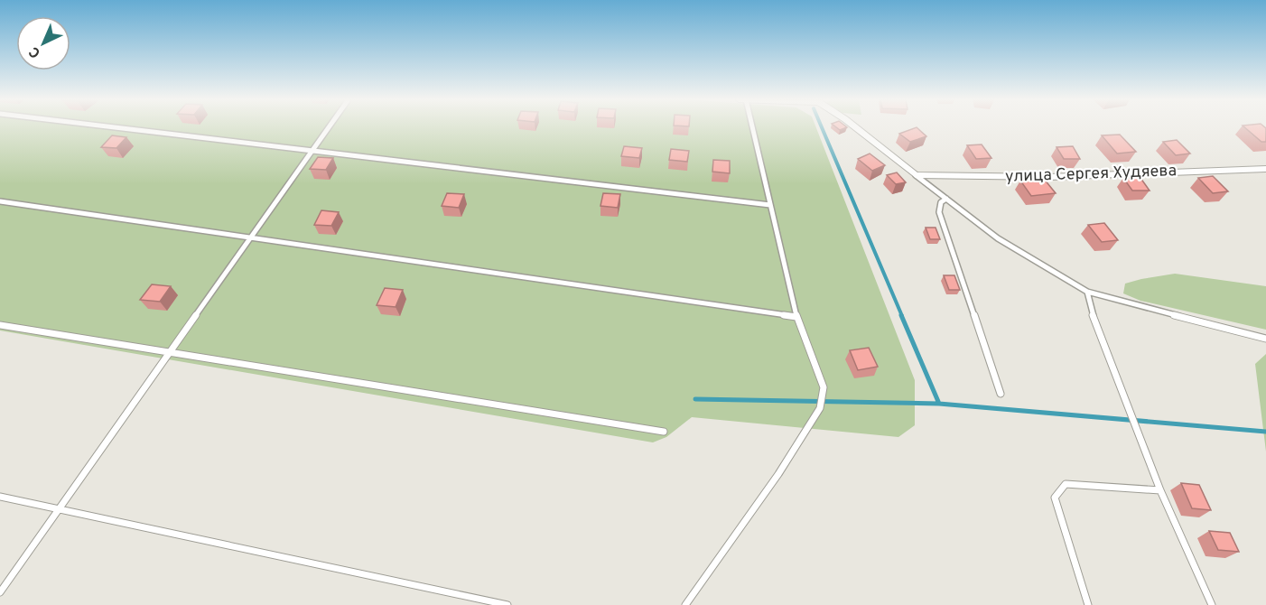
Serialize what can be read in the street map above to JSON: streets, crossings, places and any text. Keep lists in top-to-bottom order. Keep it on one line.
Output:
{"streets":{"street":["улица Сергея Худяева"]},"north":"bottom left"}
